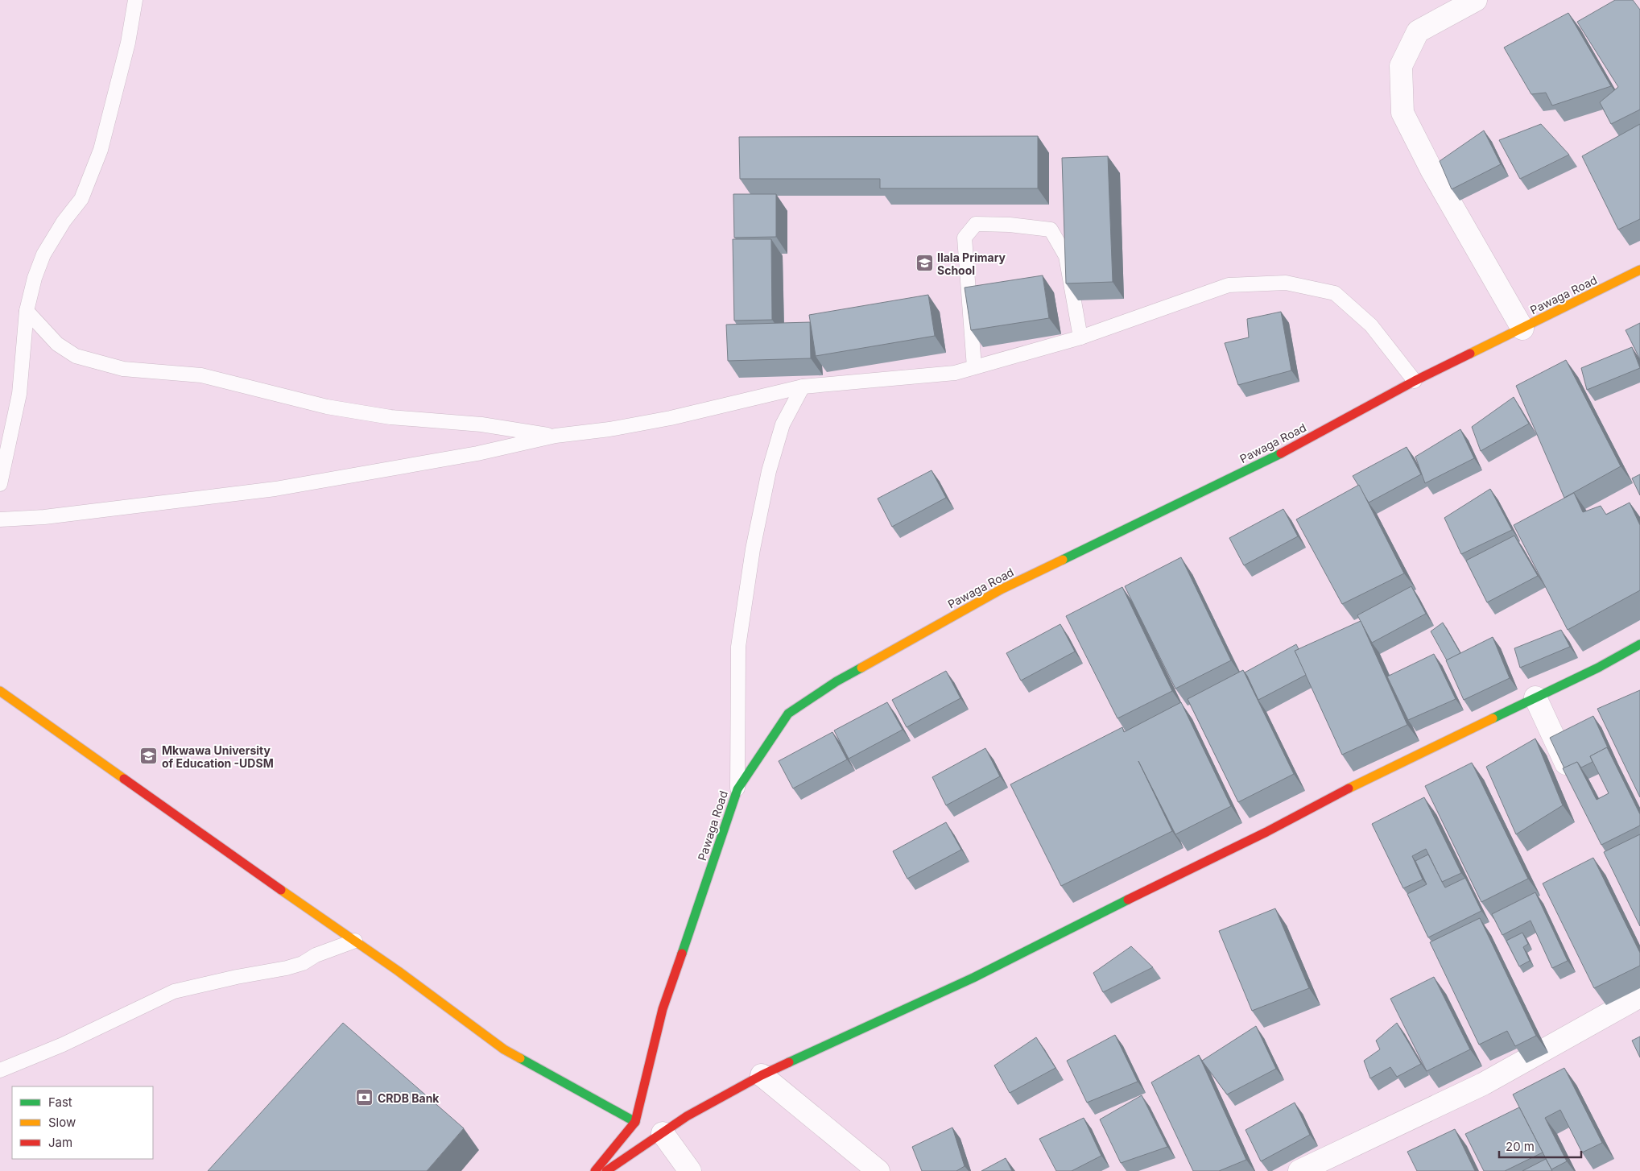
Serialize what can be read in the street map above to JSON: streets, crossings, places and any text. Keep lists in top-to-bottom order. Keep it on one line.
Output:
{"streets":{"street":["Pawaga Road"]},"places":{"school or university":["Ilala Primary School","Mkwawa University of Education -UDSM"],"bank":["CRDB Bank"]},"legend":["Fast","Slow","Jam"],"scale_bar":"20 m"}
